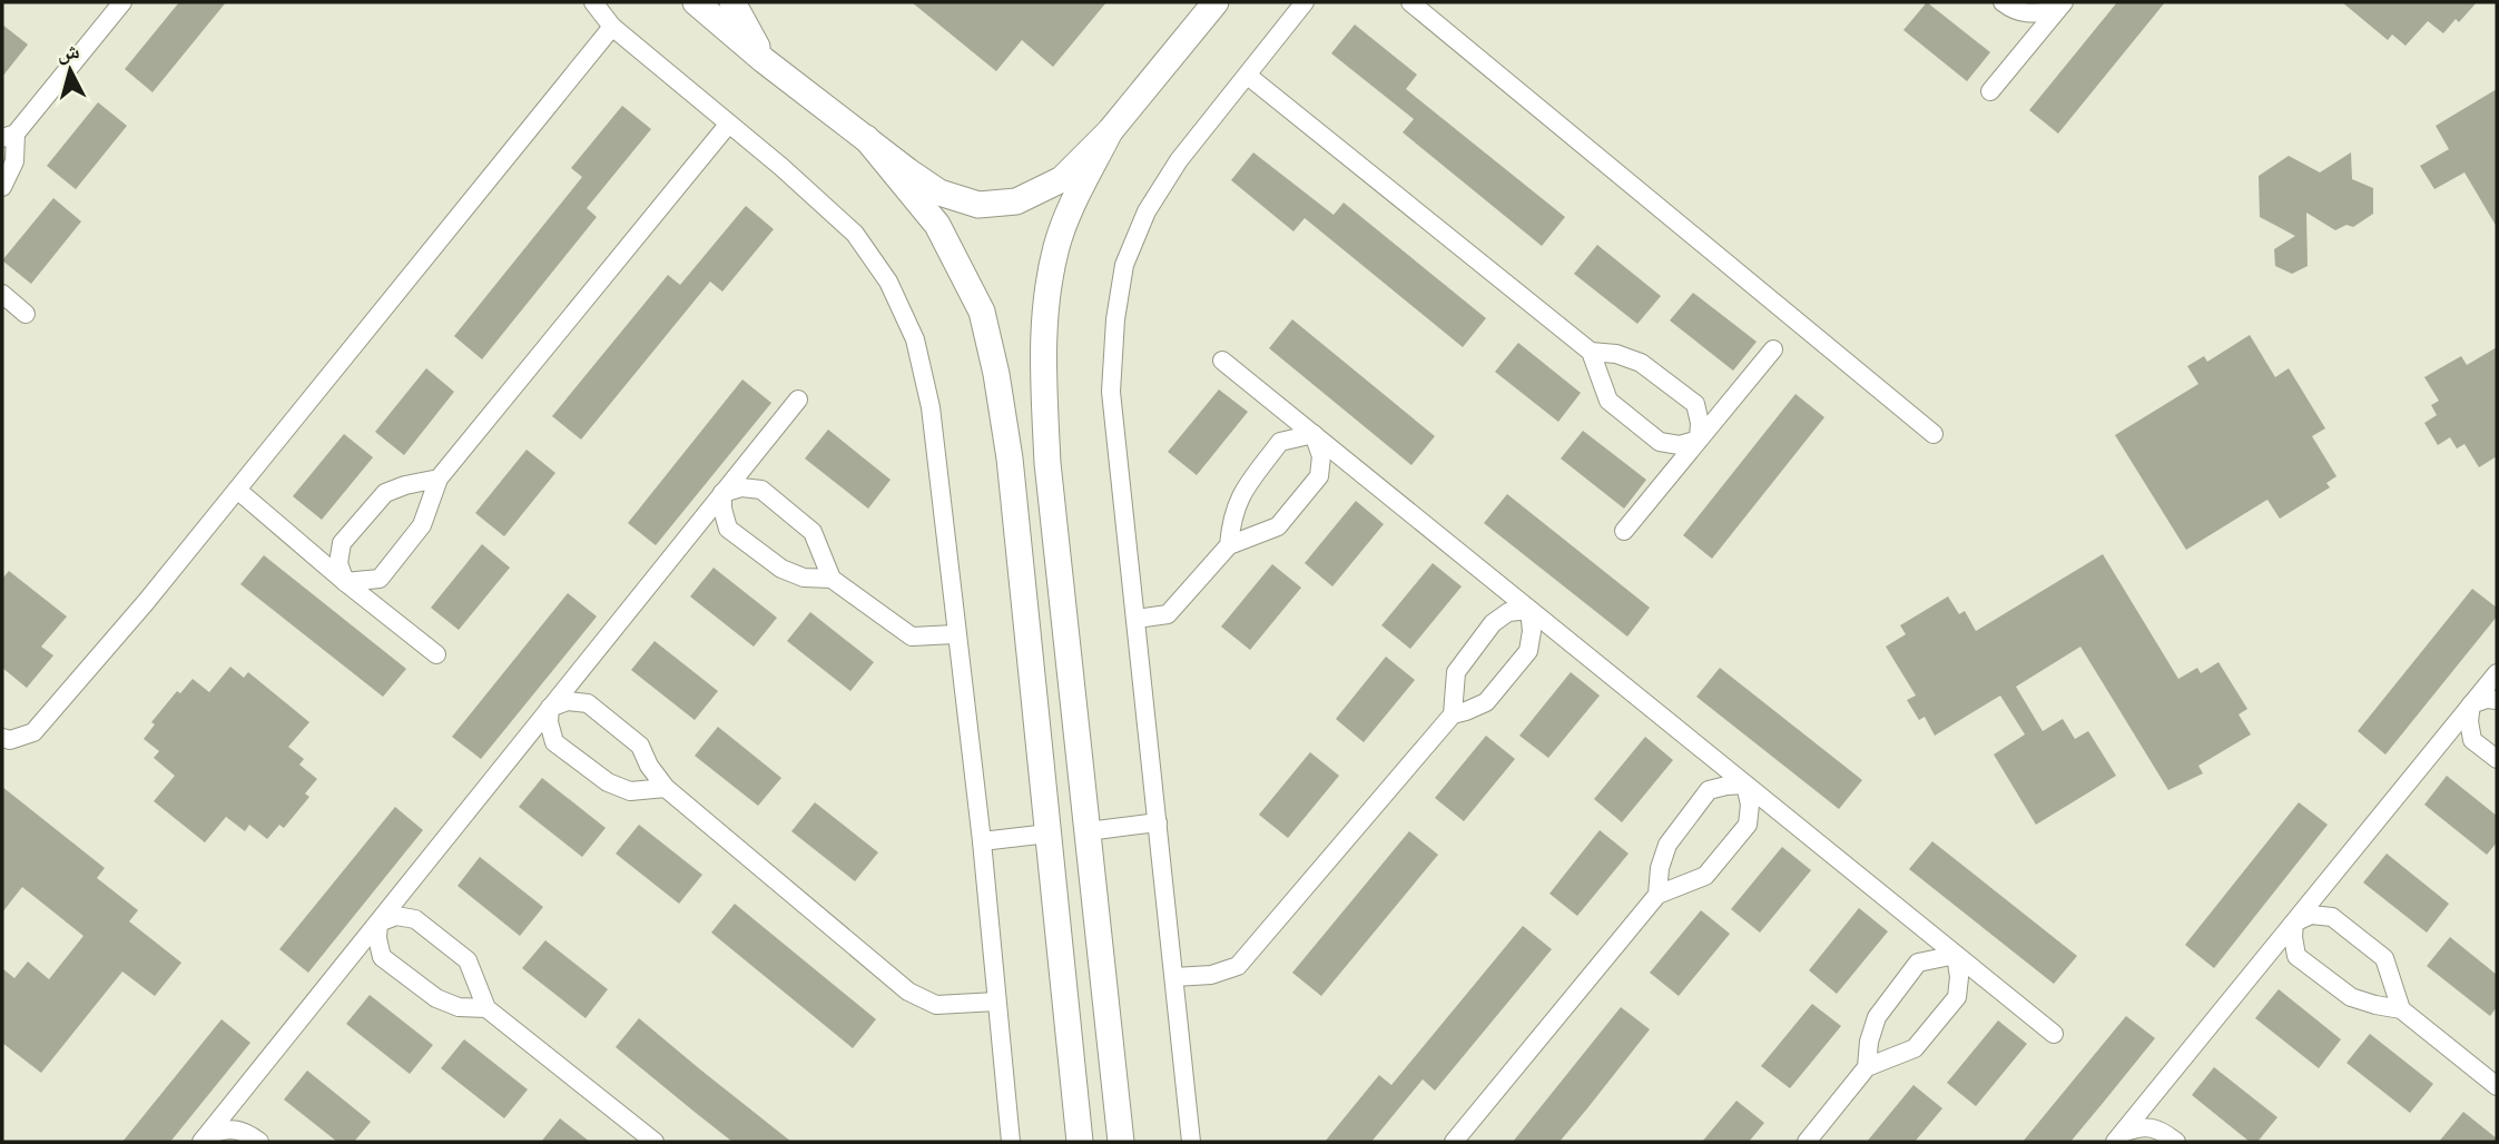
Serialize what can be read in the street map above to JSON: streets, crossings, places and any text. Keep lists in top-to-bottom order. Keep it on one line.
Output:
{"north":"top"}
